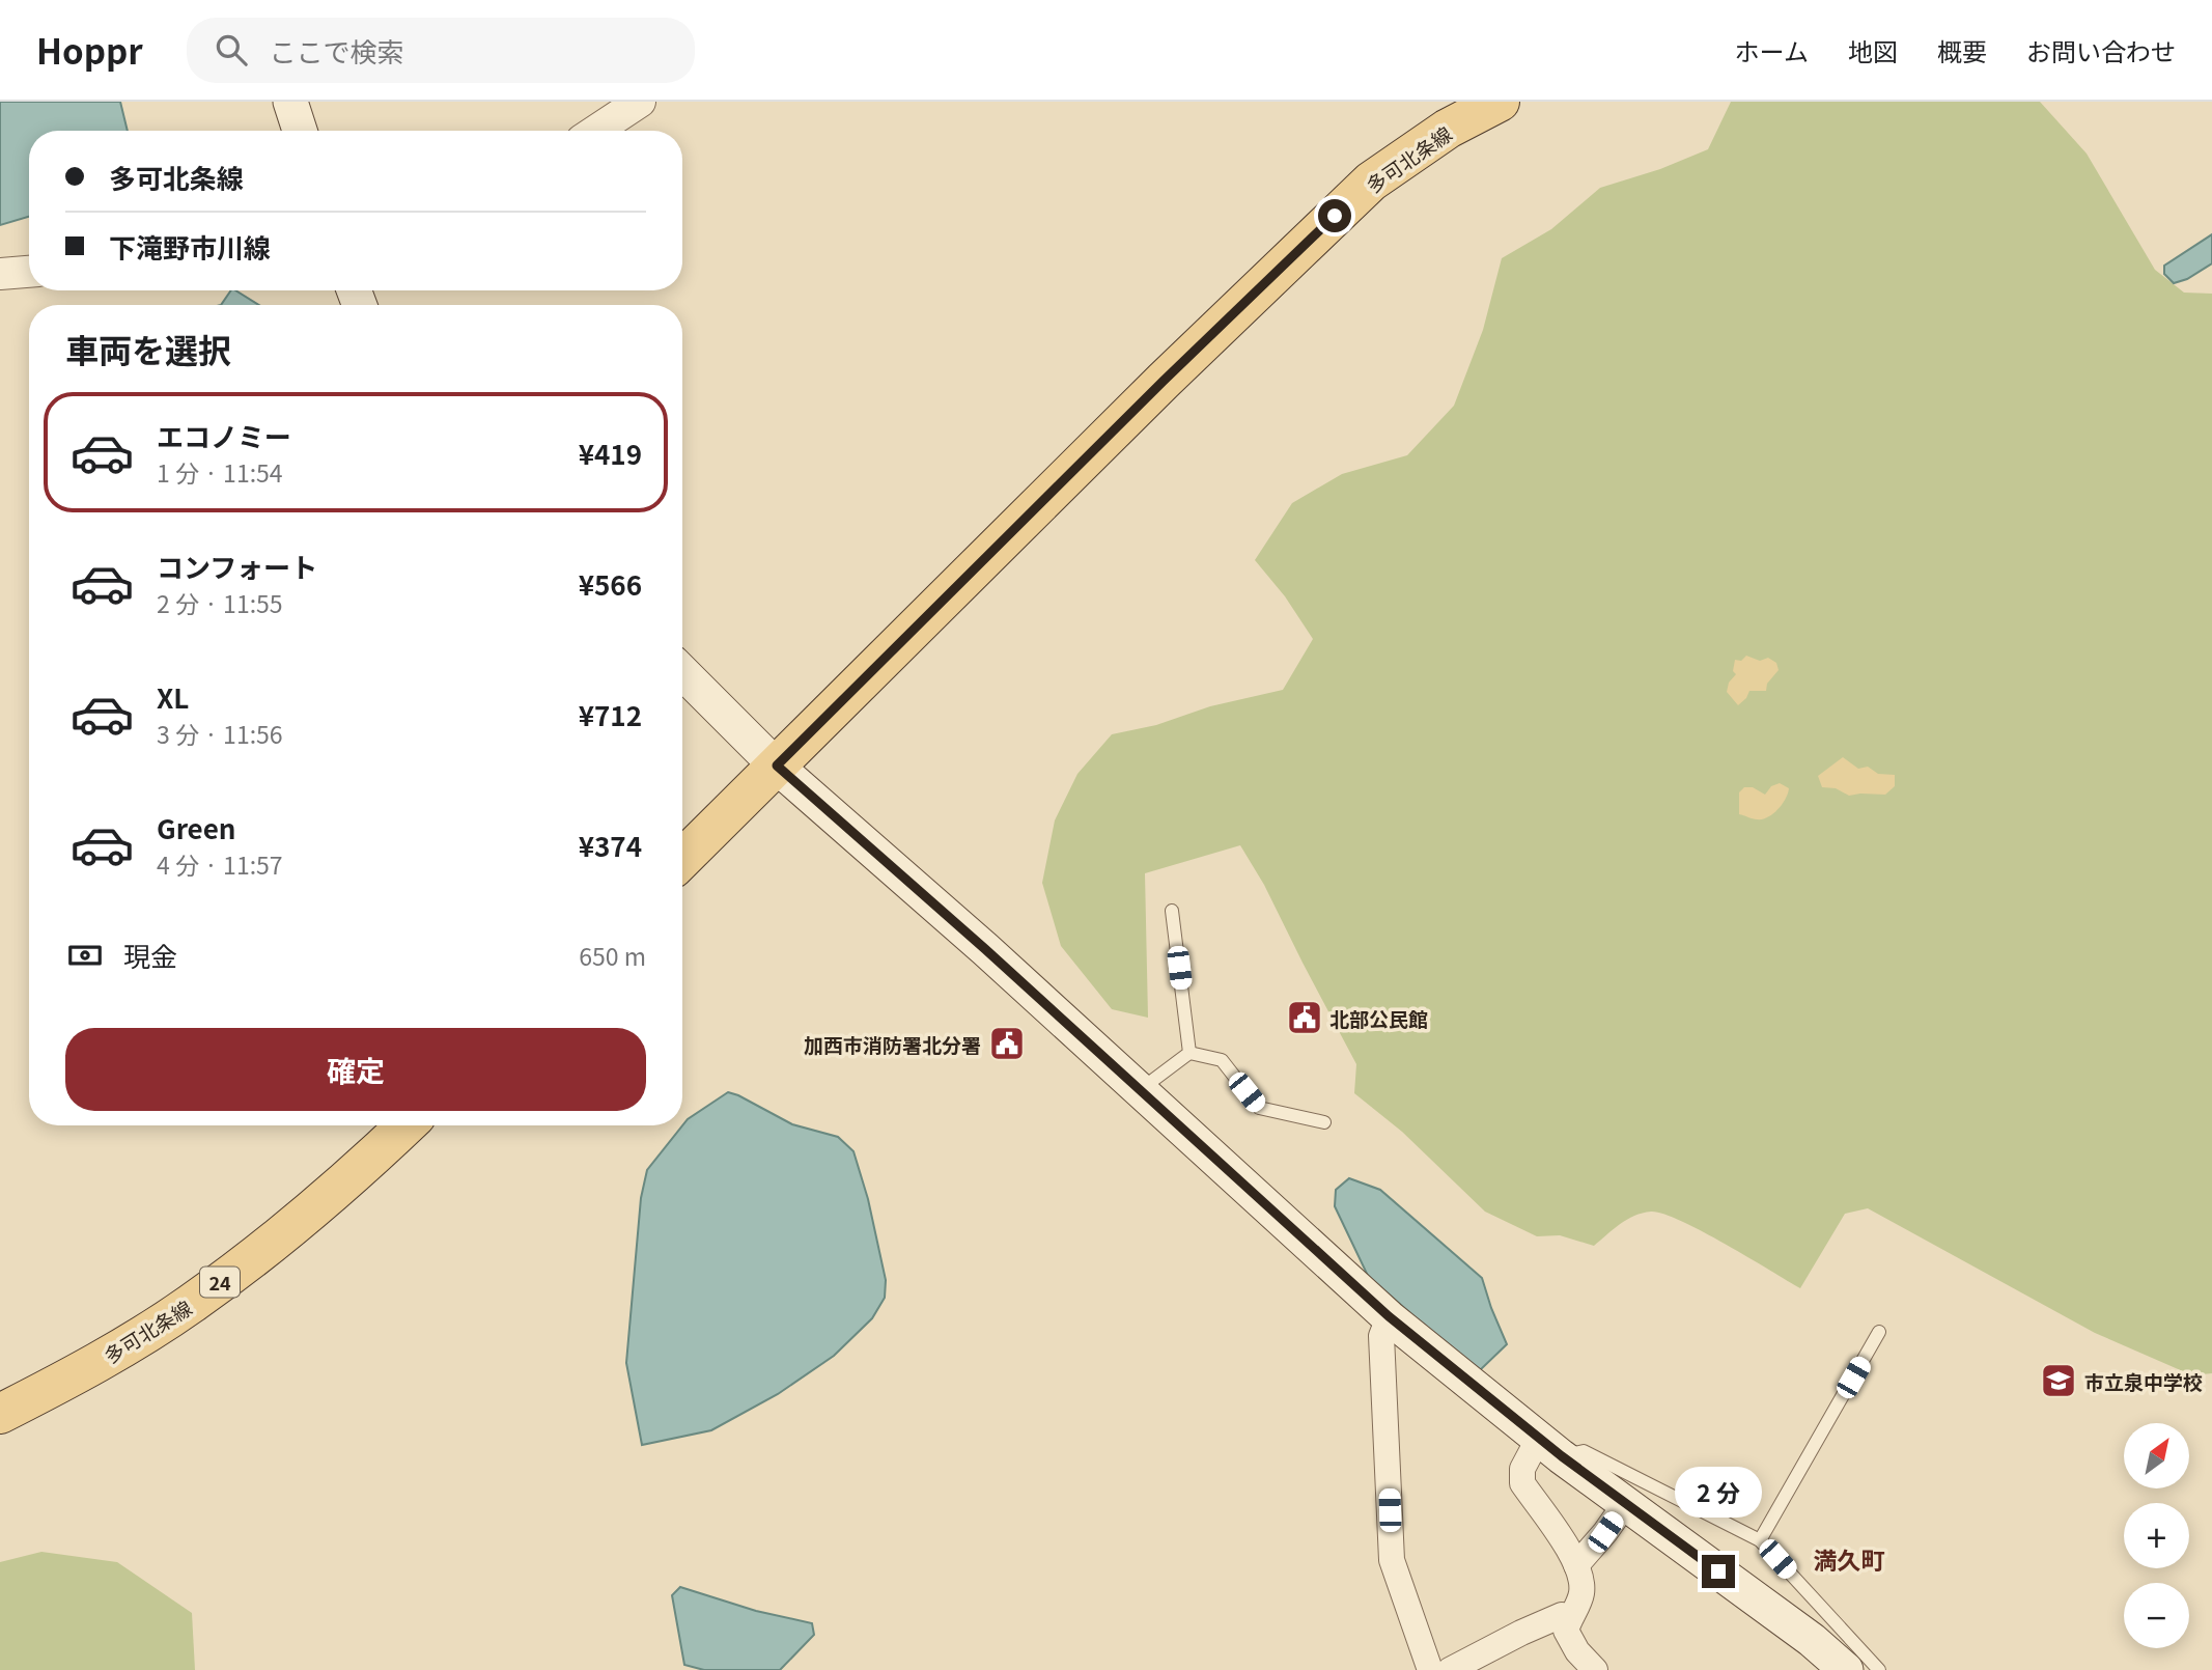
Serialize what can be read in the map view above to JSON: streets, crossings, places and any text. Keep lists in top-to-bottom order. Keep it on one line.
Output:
{"streets":{"main road":["多可北条線","24"]},"districts":["満久町"],"places":{"public building":["北部公民館","加西市消防署北分署"],"school or university":["市立泉中学校"]},"north":"top right","page":{"header":"Hoppr","search":"ここで検索","nav":["ホーム","地図","概要","お問い合わせ"],"banner":["多可北条線","下滝野市川線"],"heading":"車両を選択","list":[{"name":"エコノミー","note":"1 分 · 11:54","value":"¥419"},{"name":"コンフォート","note":"2 分 · 11:55","value":"¥566"},{"name":"XL","note":"3 分 · 11:56","value":"¥712"},{"name":"Green","note":"4 分 · 11:57","value":"¥374"}],"pay":["現金","650 m"],"buttons":"確定","map_buttons":["+","−"],"bubble":"2 分"}}
